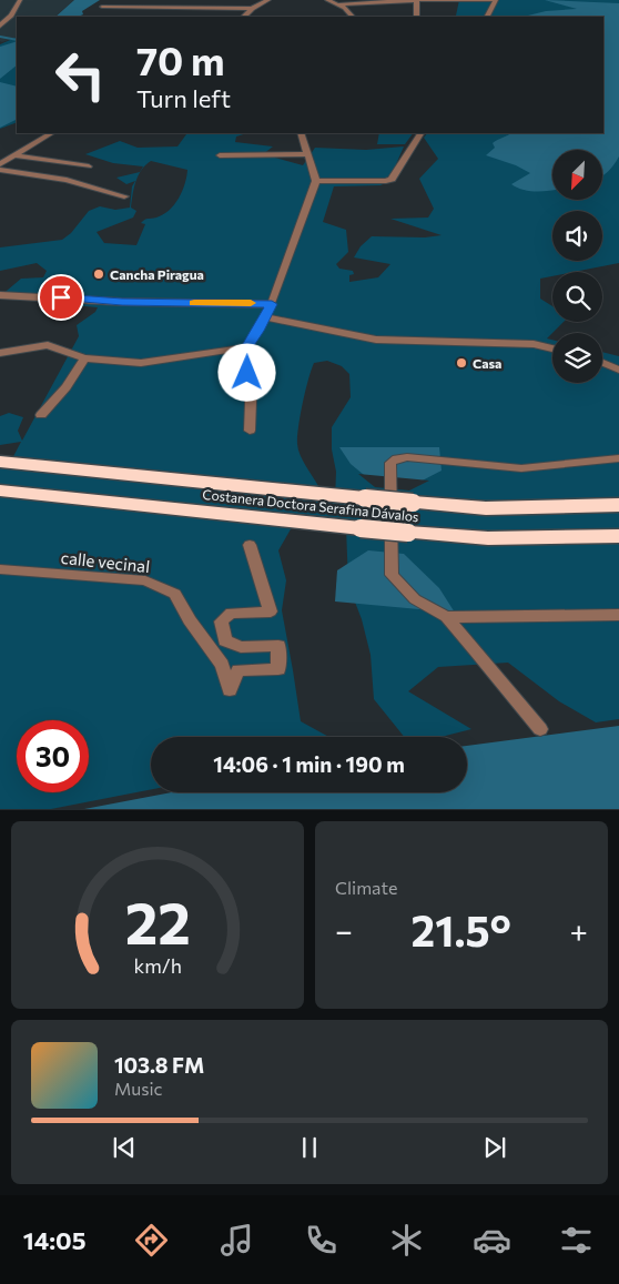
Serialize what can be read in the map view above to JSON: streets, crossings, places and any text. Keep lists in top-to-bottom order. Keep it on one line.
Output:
{"streets":{"highway":["Costanera Doctora Serafina Dávalos"],"street":["calle vecinal"]},"places":["Cancha Piragua","Casa"],"north":"bottom left","page":{"turn":["70 m","Turn left"],"limit":"30","trip":"14:06 · 1 min · 190 m","tile":"Climate","heat":["−","21.5°","+"],"song":["103.8 FM","Music"],"tabs":"14:05","gauge":["22","km/h"]}}
